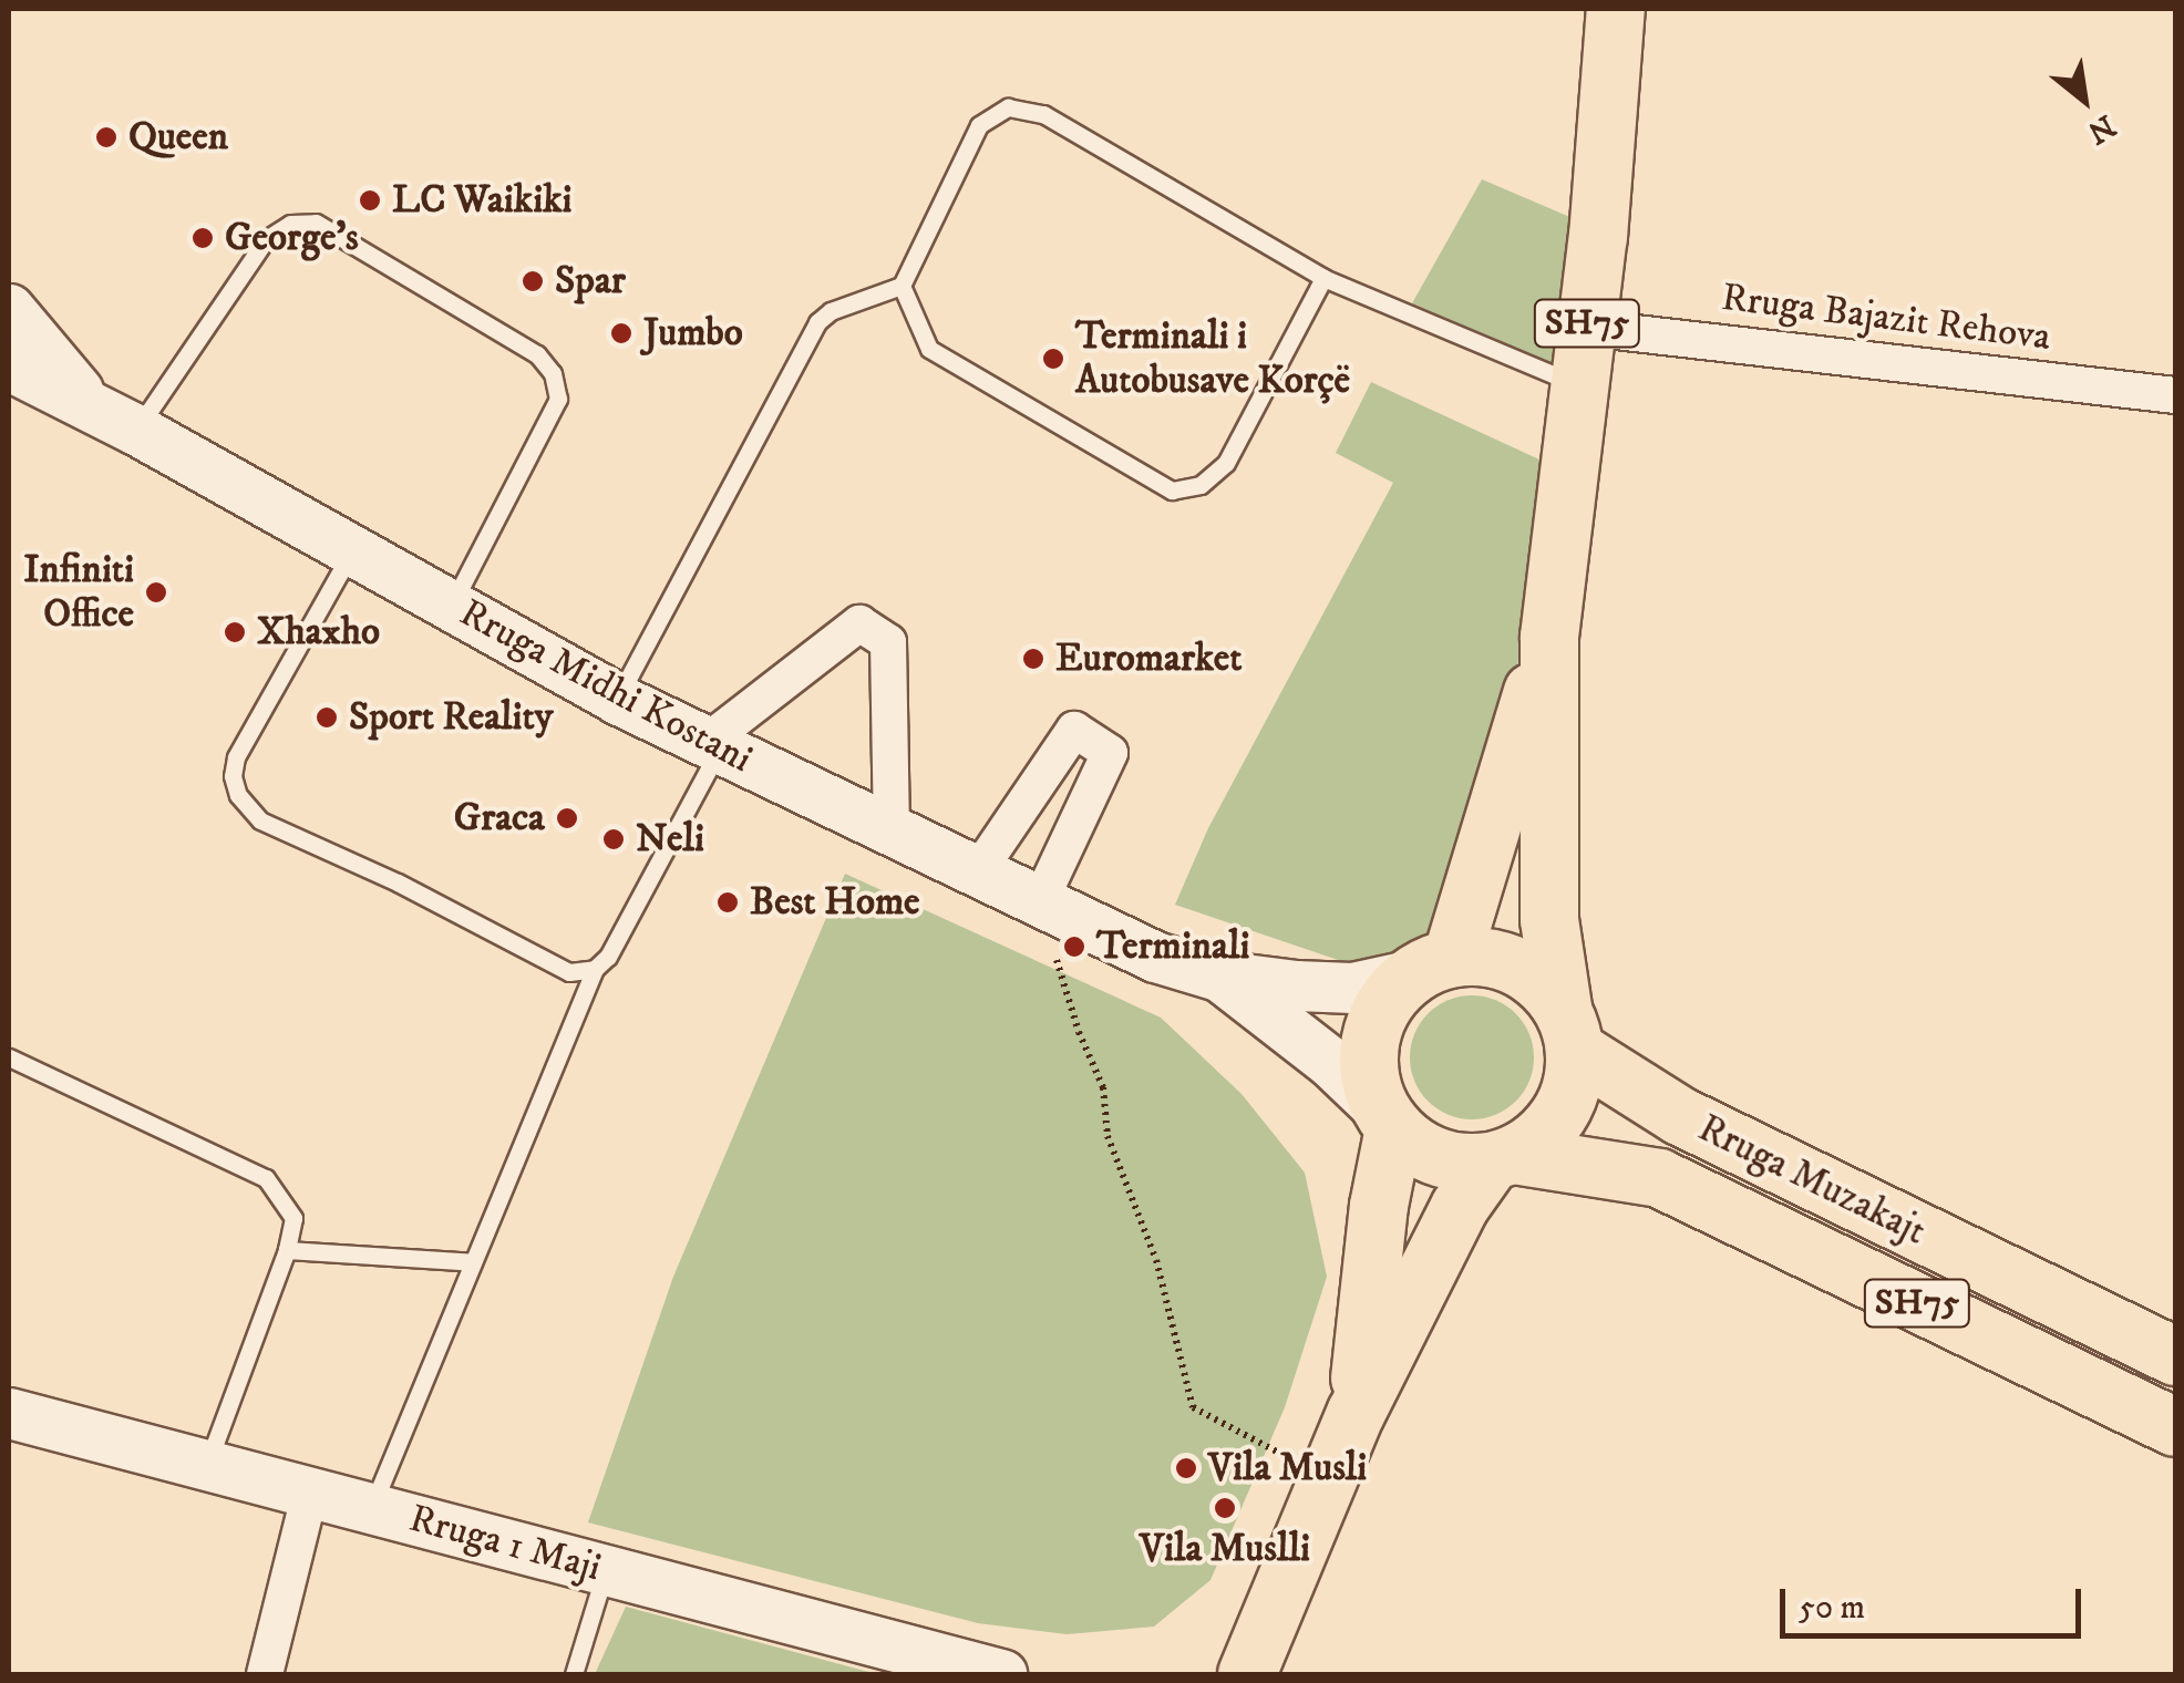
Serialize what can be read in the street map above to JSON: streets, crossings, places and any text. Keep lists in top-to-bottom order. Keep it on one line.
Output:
{"streets":{"main road":["SH75","Rruga Midhi Kostani","Rruga Muzakajt","Rruga 1 Maji"],"street":["Rruga Bajazit Rehova"]},"crossings":[["Rruga Bajazit Rehova","SH75"],["SH75","Rruga Midhi Kostani"],["SH75","Rruga Muzakajt"],["Rruga Midhi Kostani","Rruga Muzakajt"]],"places":["Queen","LC Waikiki","George's","Spar","Jumbo","Terminali i Autobusave Korçë","Infiniti Office","Xhaxho","Euromarket","Sport Reality","Graca","Neli","Best Home","Terminali","Vila Musli","Vila Muslli"],"scale_bar":"50 m","north":"bottom right"}
